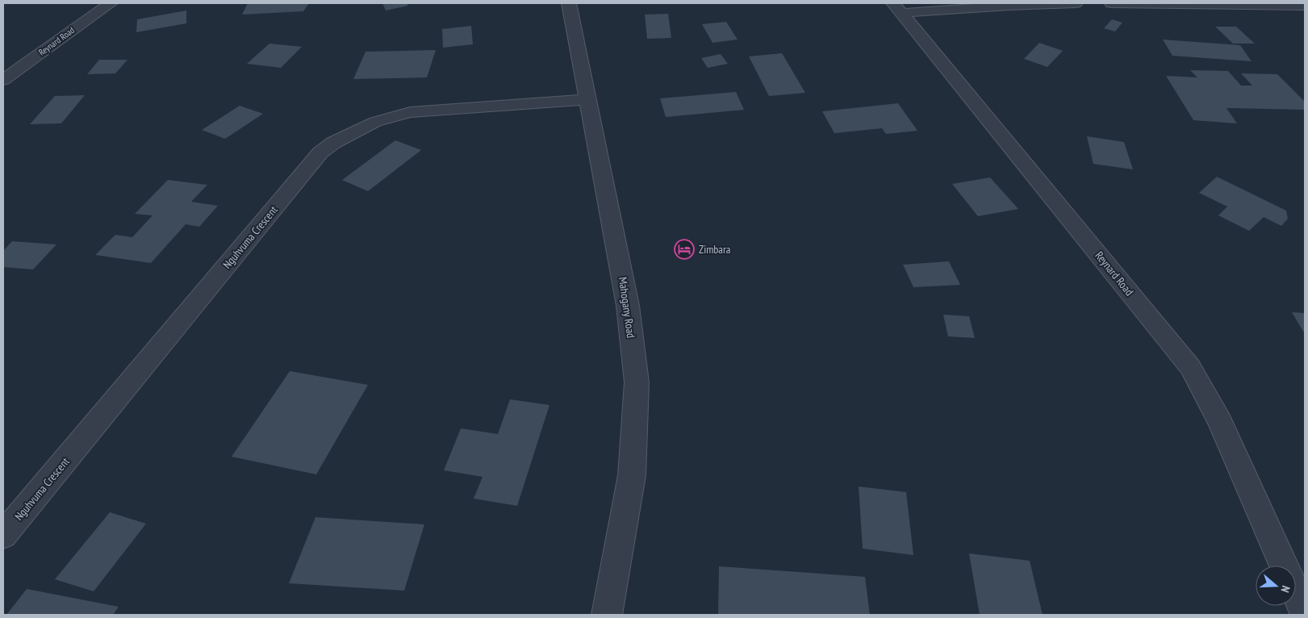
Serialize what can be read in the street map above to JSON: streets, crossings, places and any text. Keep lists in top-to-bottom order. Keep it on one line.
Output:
{"streets":{"street":["Reynard Road","Nguhvuma Crescent","Mahogany Road"]},"crossings":[["Nguhvuma Crescent","Mahogany Road"]],"places":{"hotel":["Zimbara"]},"north":"right"}
